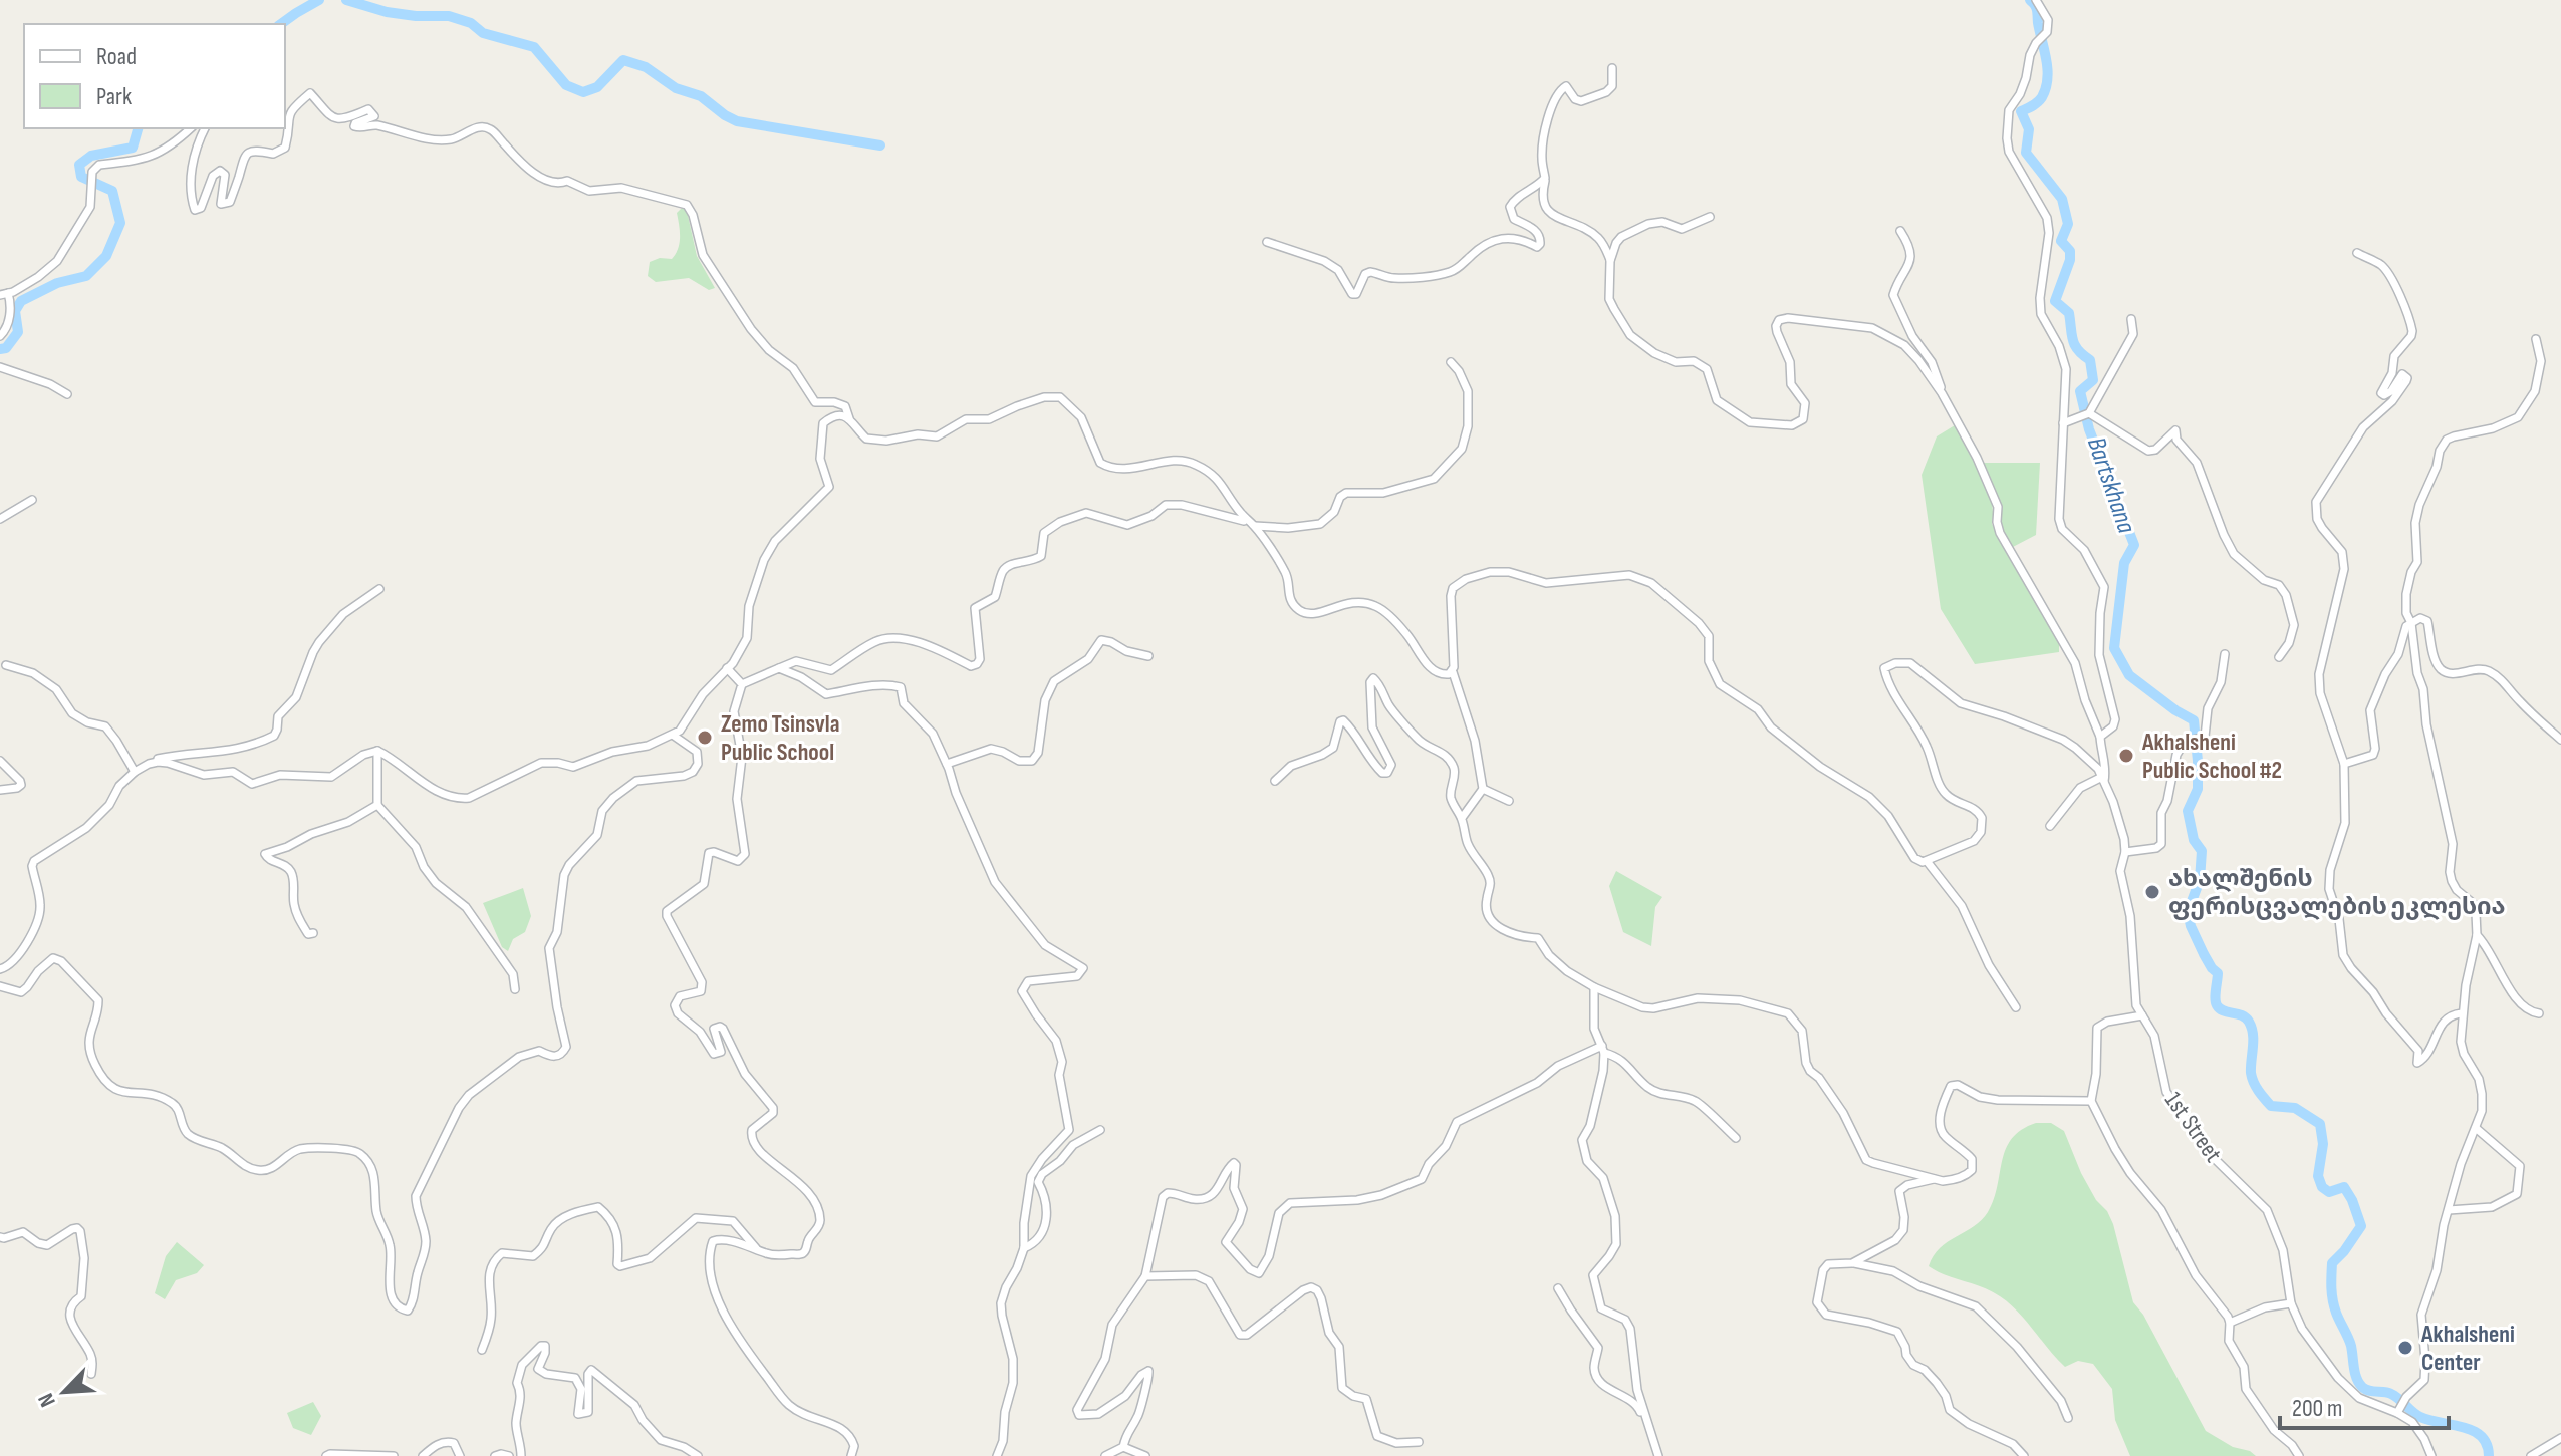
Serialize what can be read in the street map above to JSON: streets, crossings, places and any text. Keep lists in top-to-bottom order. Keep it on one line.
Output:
{"streets":{"street":["1st Street"]},"water":["Bartskhana"],"places":["Zemo Tsinsvla Public School","Akhalsheni Public School #2","ახალშენის ფერისცვალების ეკლესია","Akhalsheni Center"],"legend":["Road","Park"],"scale_bar":"200 m","north":"bottom left"}
